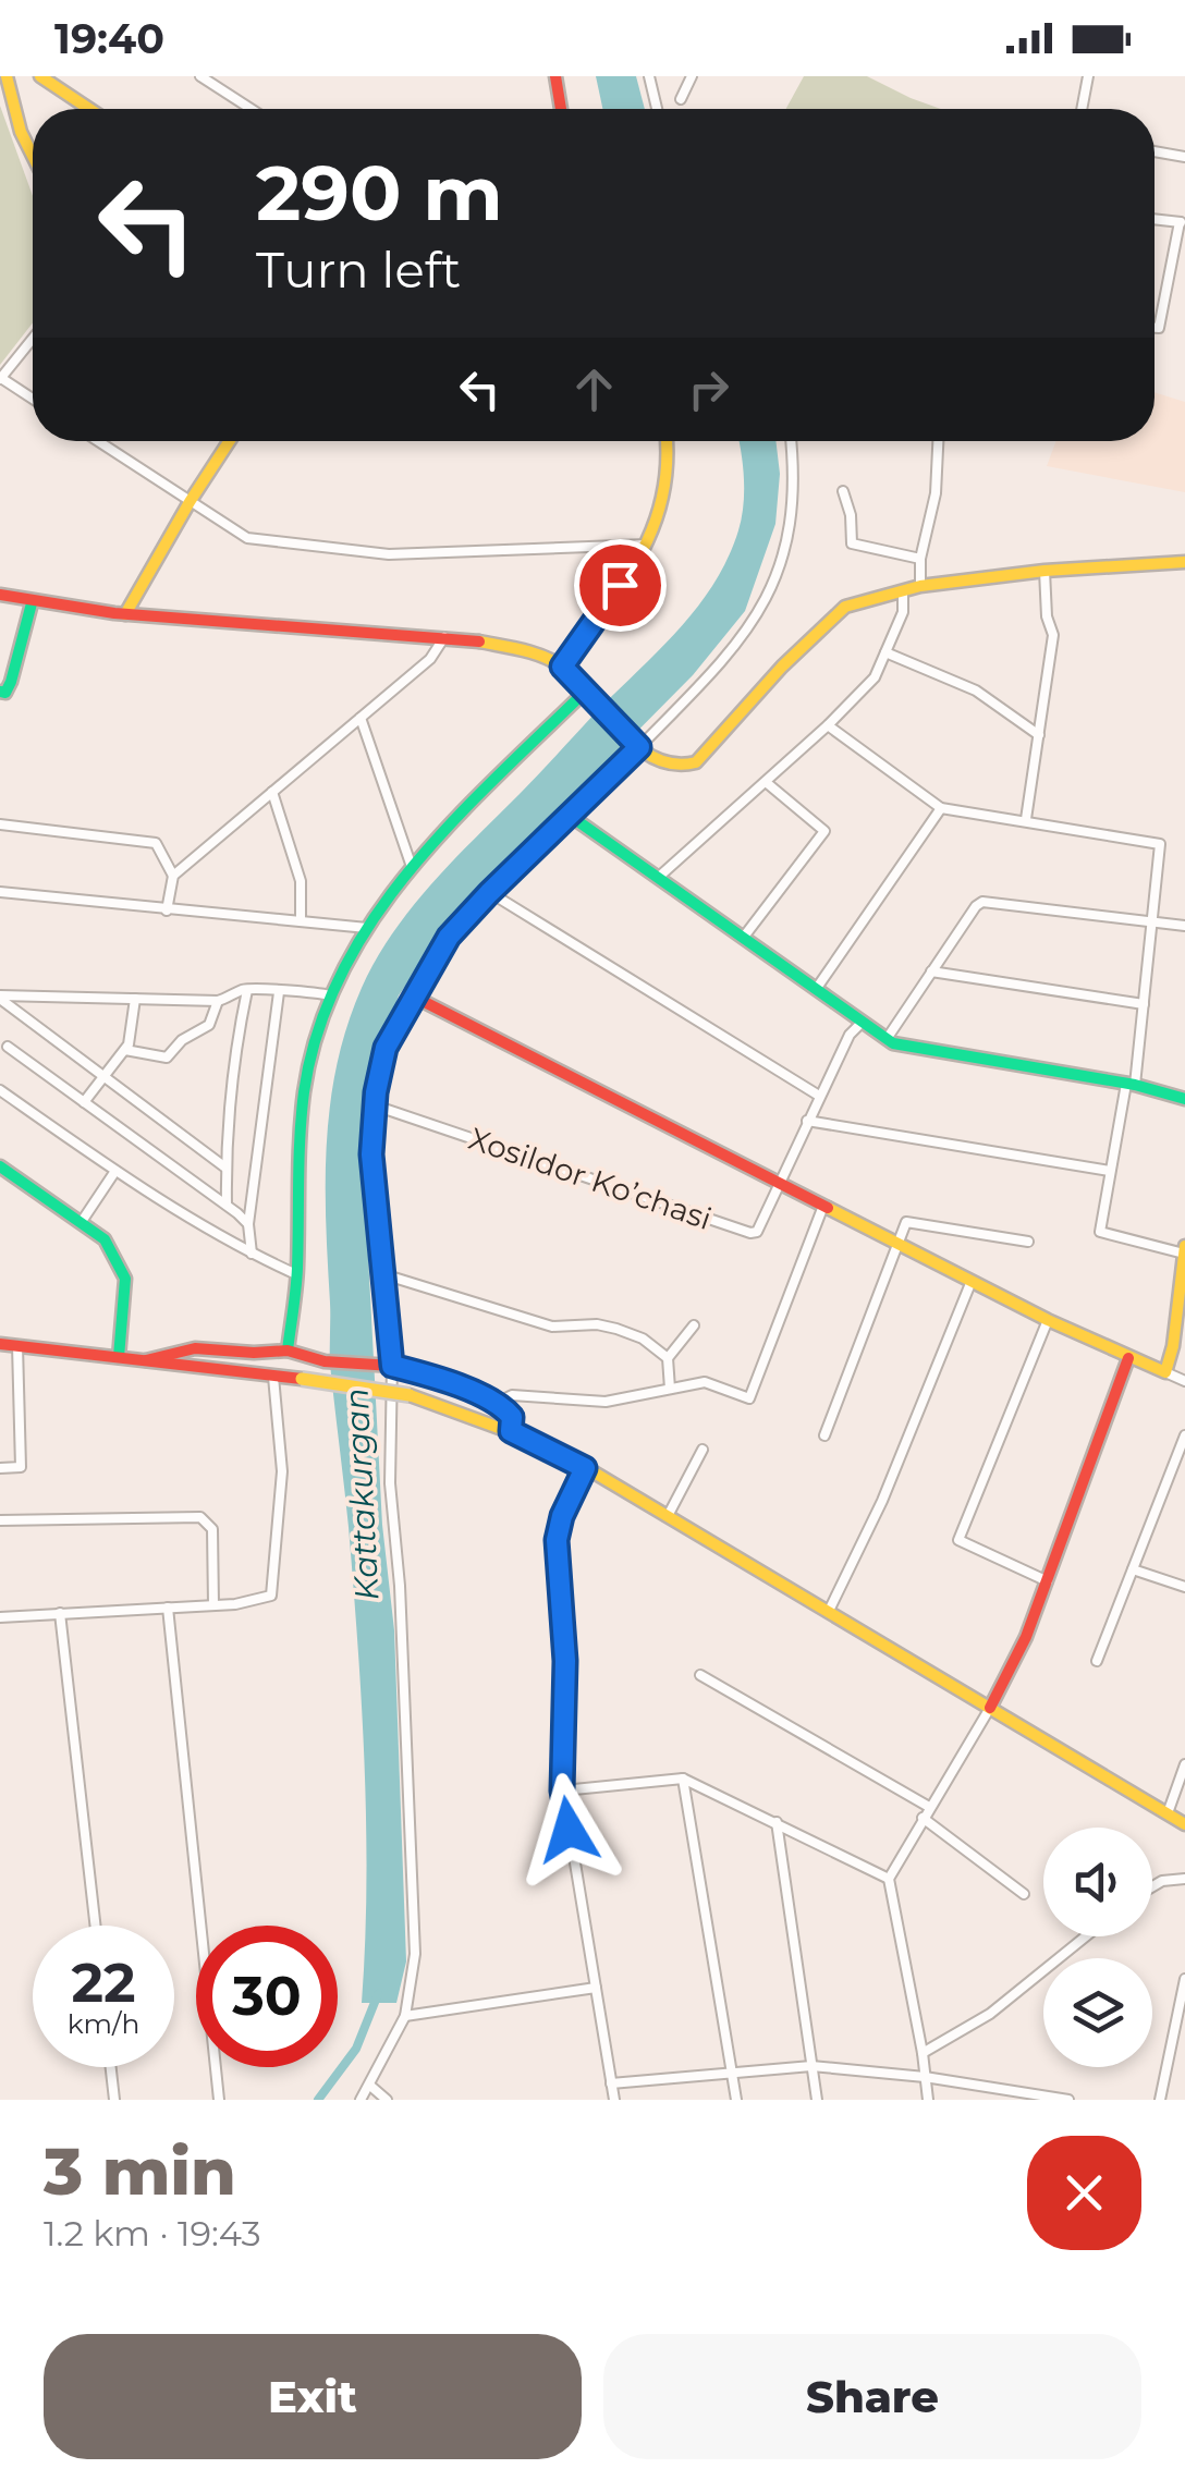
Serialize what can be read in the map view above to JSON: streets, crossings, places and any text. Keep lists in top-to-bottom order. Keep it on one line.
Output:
{"streets":{"street":["Xosildor Ko’chasi"]},"water":["Kattakurgan"],"page":{"status":"19:40","turn":["290 m","Turn left"],"speed":"22 km/h","limit":"30","heading":["3 min","1.2 km · 19:43"],"buttons":["Exit","Share"]}}
